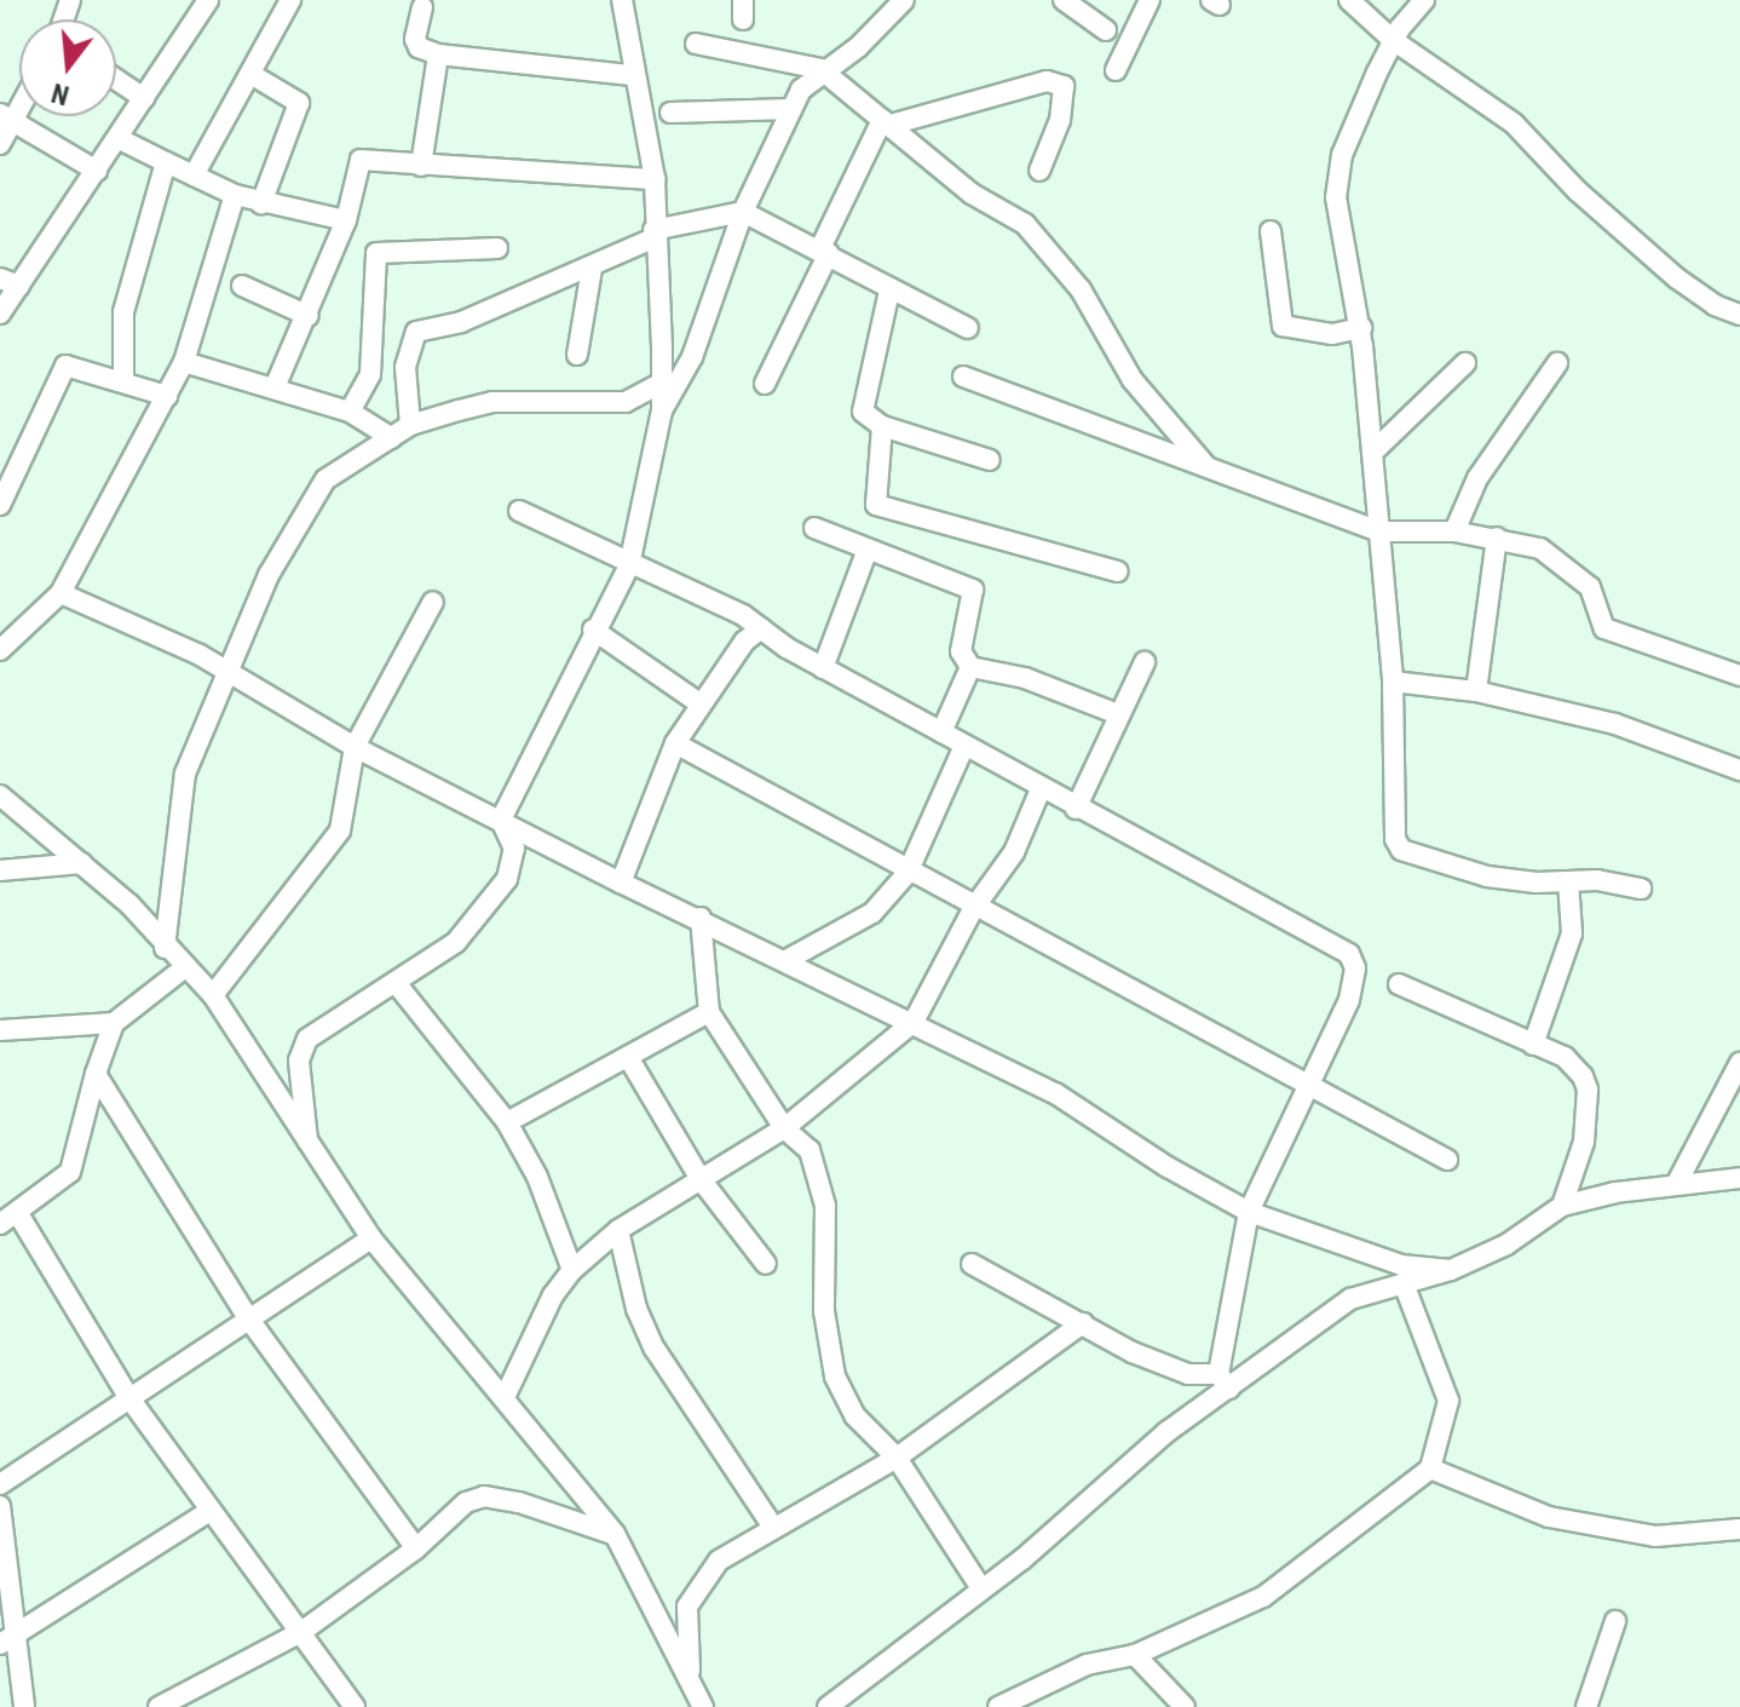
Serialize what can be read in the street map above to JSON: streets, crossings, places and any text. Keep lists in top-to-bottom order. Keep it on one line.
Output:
{"north":"bottom"}
